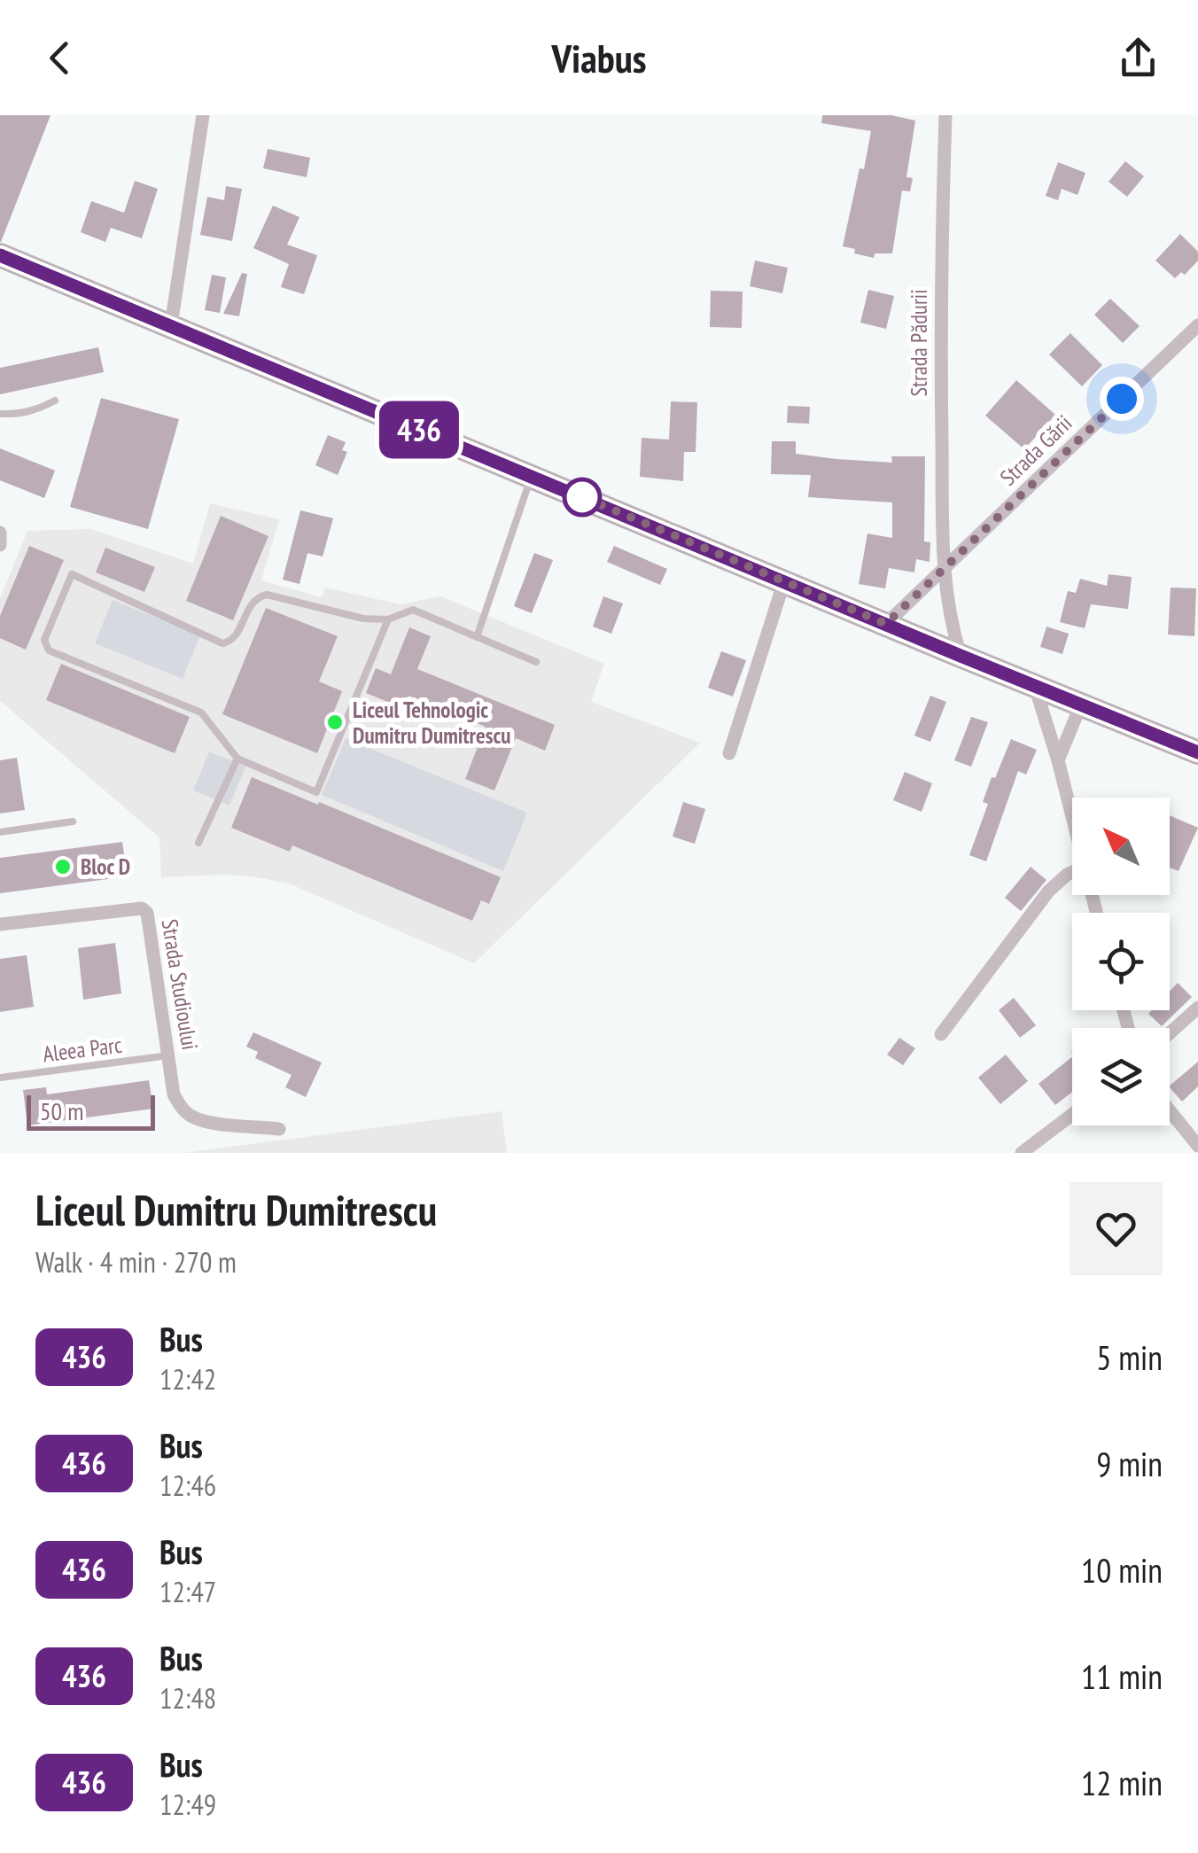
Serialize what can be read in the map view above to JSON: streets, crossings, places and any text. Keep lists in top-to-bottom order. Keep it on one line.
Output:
{"streets":{"street":["Strada Pădurii","Strada Gării","Strada Studioului"],"lane":["Aleea Parc"]},"crossings":[["Strada Pădurii","Strada Gării"],["Strada Studioului","Aleea Parc"]],"places":["Liceul Tehnologic Dumitru Dumitrescu","Bloc D"],"lines":["bus line 436"],"scale_bar":"50 m","north":"top left","page":{"header":"Viabus","on_map":"436","scale":"50 m","heading":["Liceul Dumitru Dumitrescu","Walk · 4 min · 270 m"],"list":[{"mark":"436","name":"Bus","note":"12:42","value":"5 min"},{"mark":"436","name":"Bus","note":"12:46","value":"9 min"},{"mark":"436","name":"Bus","note":"12:47","value":"10 min"},{"mark":"436","name":"Bus","note":"12:48","value":"11 min"},{"mark":"436","name":"Bus","note":"12:49","value":"12 min"}]}}
